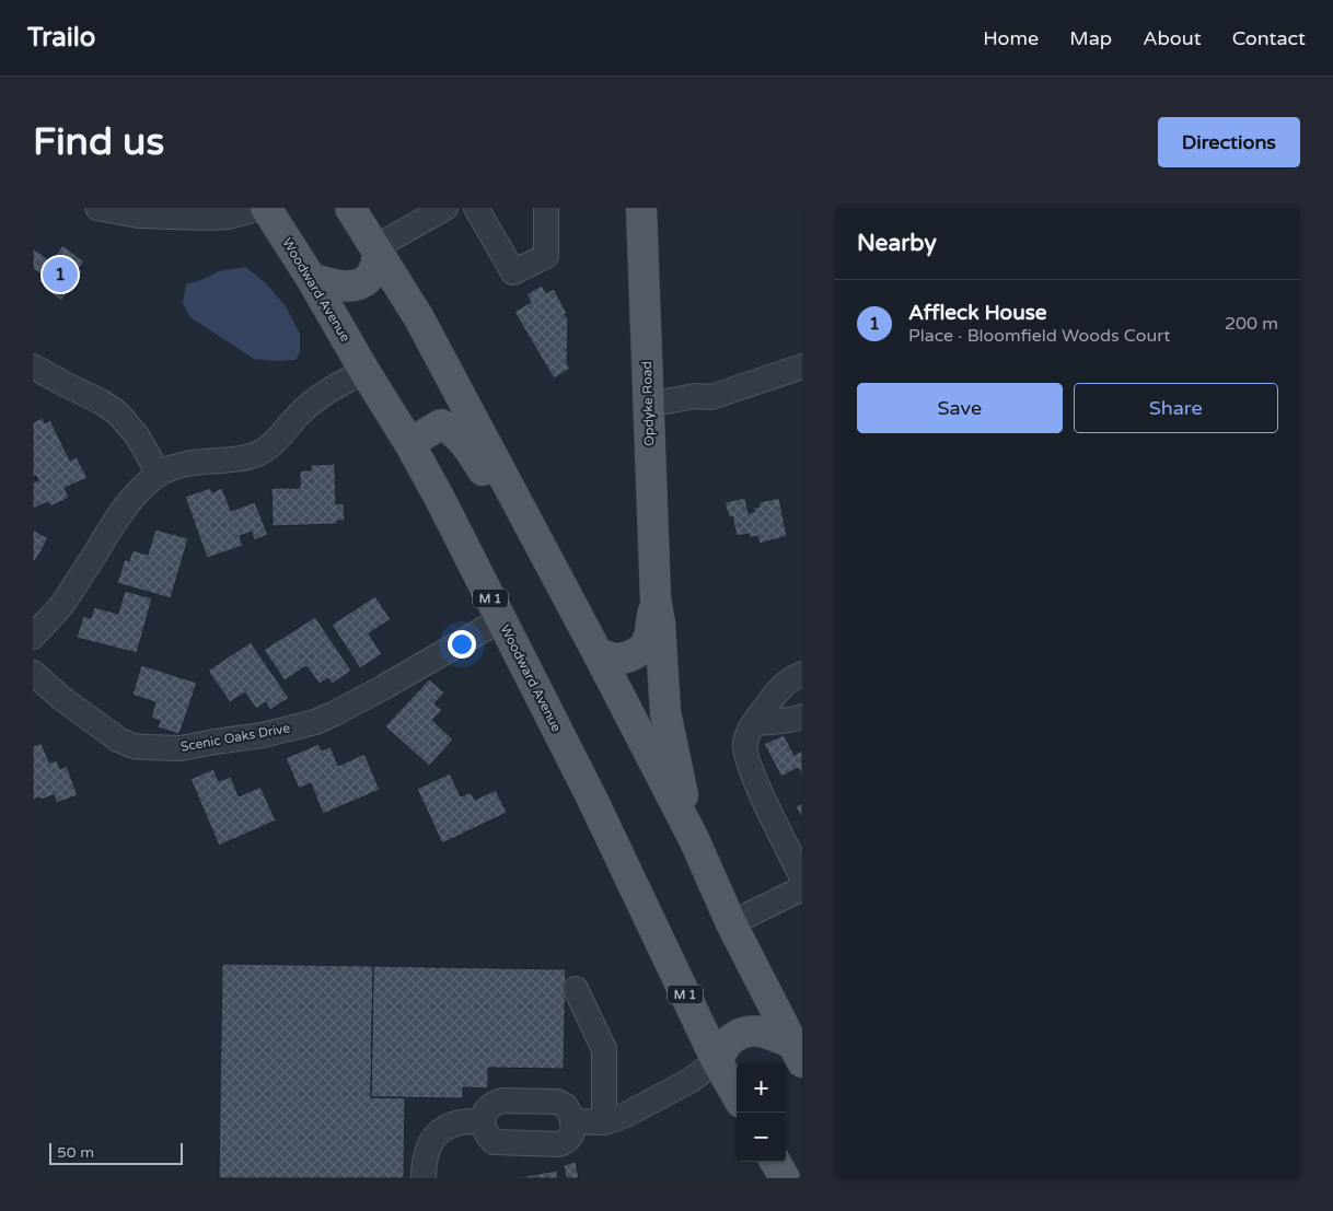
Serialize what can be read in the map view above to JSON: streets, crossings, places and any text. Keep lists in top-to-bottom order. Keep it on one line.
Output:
{"streets":{"main road":["Woodward Avenue","Opdyke Road","M 1"],"street":["Scenic Oaks Drive"]},"crossings":[["Woodward Avenue","Scenic Oaks Drive"]],"scale_bar":"50 m","page":{"header":"Trailo","nav":["Home","Map","About","Contact"],"buttons":["Directions",["Save","Share"]],"title":"Find us","heading":"Nearby","pins":"1","list":[{"mark":"1","name":"Affleck House","note":"Place · Bloomfield Woods Court","value":"200 m"}],"map_buttons":["+","−"],"scale":"50 m"}}
